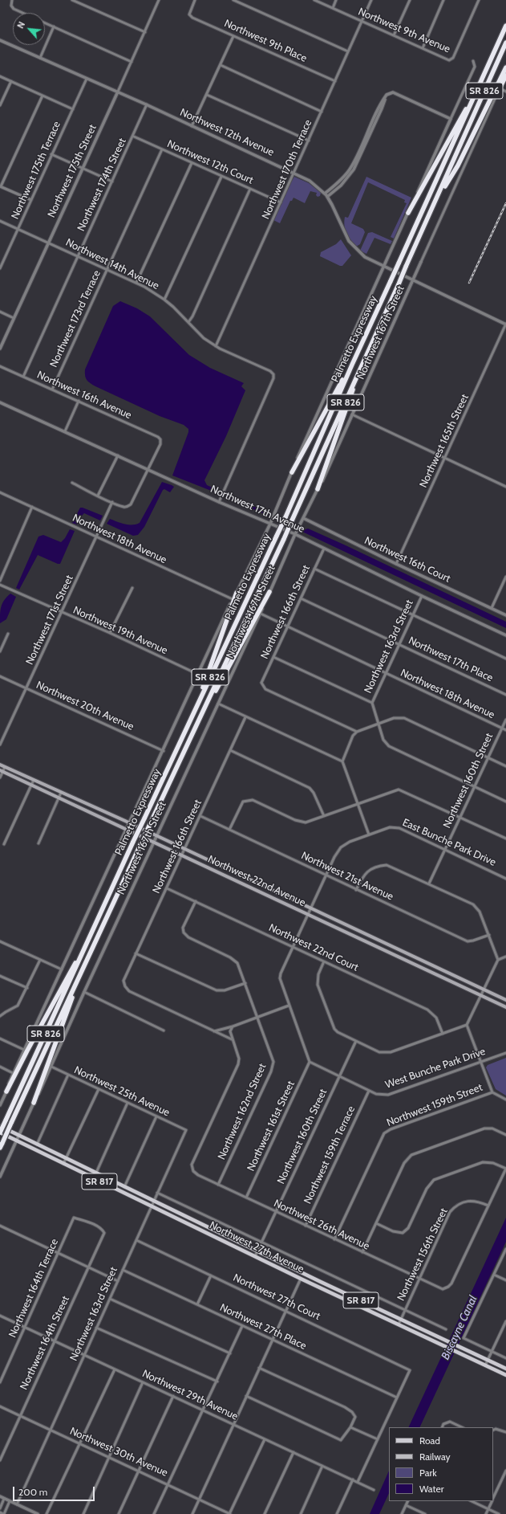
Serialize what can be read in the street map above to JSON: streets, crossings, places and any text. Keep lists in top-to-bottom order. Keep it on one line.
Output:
{"streets":{"highway":["SR 826","Palmetto Expressway"],"main road":["Northwest 22nd Avenue","SR 817","Northwest 27th Avenue"],"street":["Northwest 9th Avenue","Northwest 9th Place","Northwest 12th Avenue","Northwest 12th Court","Northwest 170th Terrace","Northwest 175th Terrace","Northwest 175th Street","Northwest 174th Street","Northwest 14th Avenue","Northwest 173rd Terrace","Northwest 167th Street","Northwest 16th Avenue","Northwest 165th Street","Northwest 17th Avenue","Northwest 18th Avenue","Northwest 16th Court","Northwest 166th Street","Northwest 171st Street","Northwest 19th Avenue","Northwest 163rd Street","Northwest 17th Place","Northwest 20th Avenue","Northwest 160th Street","East Bunche Park Drive","Northwest 21st Avenue","Northwest 22nd Court","West Bunche Park Drive","Northwest 25th Avenue","Northwest 159th Street","Northwest 162nd Street","Northwest 161st Street","Northwest 159th Terrace","Northwest 26th Avenue","Northwest 156th Street","Northwest 164th Terrace","Northwest 27th Court","Northwest 27th Place","Northwest 164th Street","Northwest 29th Avenue","Northwest 30th Avenue"]},"crossings":[["Northwest 9th Avenue","Northwest 170th Terrace"],["Northwest 9th Place","Northwest 170th Terrace"],["Northwest 12th Avenue","Northwest 170th Terrace"],["Northwest 12th Avenue","Northwest 175th Terrace"],["Northwest 12th Avenue","Northwest 175th Street"],["Northwest 12th Avenue","Northwest 174th Street"],["Northwest 12th Avenue","Northwest 167th Street"],["Northwest 12th Avenue","Northwest 165th Street"],["Northwest 12th Court","Northwest 170th Terrace"],["Northwest 12th Court","Northwest 174th Street"],["Northwest 12th Court","Northwest 173rd Terrace"],["Northwest 170th Terrace","Northwest 14th Avenue"],["Northwest 175th Terrace","Northwest 14th Avenue"],["Northwest 175th Street","Northwest 14th Avenue"],["Northwest 174th Street","Northwest 14th Avenue"],["Northwest 174th Street","Northwest 16th Avenue"],["Northwest 14th Avenue","Northwest 173rd Terrace"],["Northwest 14th Avenue","Northwest 17th Avenue"],["Northwest 173rd Terrace","Northwest 16th Avenue"],["Northwest 167th Street","Northwest 17th Avenue"],["Northwest 167th Street","Northwest 18th Avenue"],["Northwest 167th Street","Northwest 16th Court"],["Northwest 167th Street","Northwest 19th Avenue"],["Northwest 167th Street","Northwest 20th Avenue"],["Northwest 167th Street","Northwest 22nd Avenue"],["Northwest 167th Street","Northwest 25th Avenue"],["Northwest 167th Street","Northwest 27th Avenue"],["Palmetto Expressway","Northwest 27th Avenue"],["Northwest 16th Avenue","Northwest 17th Avenue"],["Northwest 165th Street","Northwest 16th Court"],["Northwest 17th Avenue","Northwest 166th Street"],["Northwest 17th Avenue","Northwest 163rd Street"],["Northwest 18th Avenue","Northwest 166th Street"],["Northwest 18th Avenue","Northwest 171st Street"],["Northwest 18th Avenue","Northwest 163rd Street"],["Northwest 18th Avenue","Northwest 160th Street"],["Northwest 166th Street","Northwest 17th Place"],["Northwest 166th Street","Northwest 21st Avenue"],["Northwest 166th Street","Northwest 22nd Avenue"],["Northwest 166th Street","Northwest 22nd Court"],["Northwest 171st Street","Northwest 19th Avenue"],["Northwest 171st Street","Northwest 20th Avenue"],["Northwest 163rd Street","Northwest 17th Place"],["Northwest 163rd Street","Northwest 160th Street"],["Northwest 163rd Street","Northwest 25th Avenue"],["Northwest 163rd Street","Northwest 27th Avenue"],["Northwest 163rd Street","Northwest 27th Court"],["Northwest 163rd Street","Northwest 27th Place"],["Northwest 163rd Street","Northwest 29th Avenue"],["Northwest 163rd Street","Northwest 30th Avenue"],["Northwest 160th Street","East Bunche Park Drive"],["Northwest 160th Street","West Bunche Park Drive"],["Northwest 160th Street","Northwest 26th Avenue"],["Northwest 160th Street","Northwest 27th Avenue"],["East Bunche Park Drive","Northwest 21st Avenue"],["East Bunche Park Drive","Northwest 22nd Avenue"],["Northwest 22nd Court","Northwest 162nd Street"],["West Bunche Park Drive","Northwest 161st Street"],["West Bunche Park Drive","Northwest 159th Terrace"],["Northwest 159th Street","Northwest 26th Avenue"],["Northwest 162nd Street","Northwest 26th Avenue"],["Northwest 161st Street","Northwest 26th Avenue"],["Northwest 159th Terrace","Northwest 26th Avenue"],["Northwest 26th Avenue","Northwest 156th Street"],["Northwest 27th Avenue","Northwest 156th Street"],["Northwest 164th Terrace","Northwest 164th Street"],["Northwest 164th Terrace","Northwest 29th Avenue"],["Northwest 27th Court","Northwest 27th Place"],["Northwest 164th Street","Northwest 29th Avenue"],["Northwest 164th Street","Northwest 30th Avenue"]],"water":["Biscayne Canal"],"legend":["Road","Railway","Park","Water"],"scale_bar":"200 m","north":"top left"}
